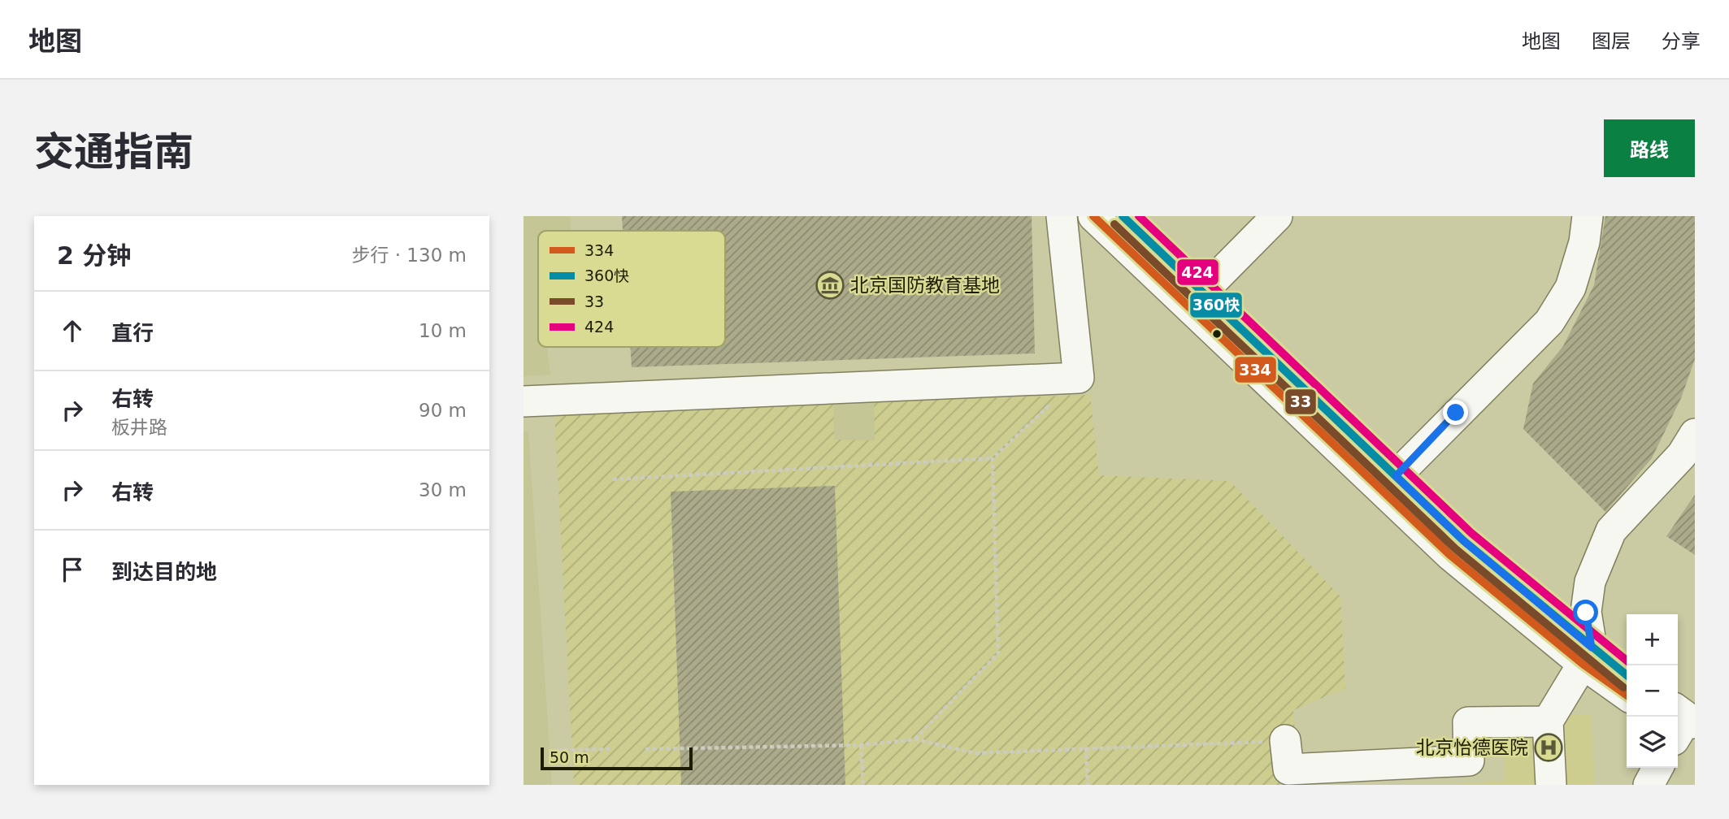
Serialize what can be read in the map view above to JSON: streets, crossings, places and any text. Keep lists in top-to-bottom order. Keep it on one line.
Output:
{"places":{"museum":["北京国防教育基地"],"hospital":["北京怡德医院"]},"lines":["transit line 334","transit line 360快","transit line 424","transit line 33"],"legend":["334","360快","33","424"],"scale_bar":"50 m","page":{"header":"地图","nav":["地图","图层","分享"],"title":"交通指南","buttons":"路线","heading":["2 分钟","步行 · 130 m"],"list":[["直行","10 m"],["右转","板井路","90 m"],["右转","30 m"],"到达目的地"],"map_buttons":["+","−"],"scale":"50 m"}}
